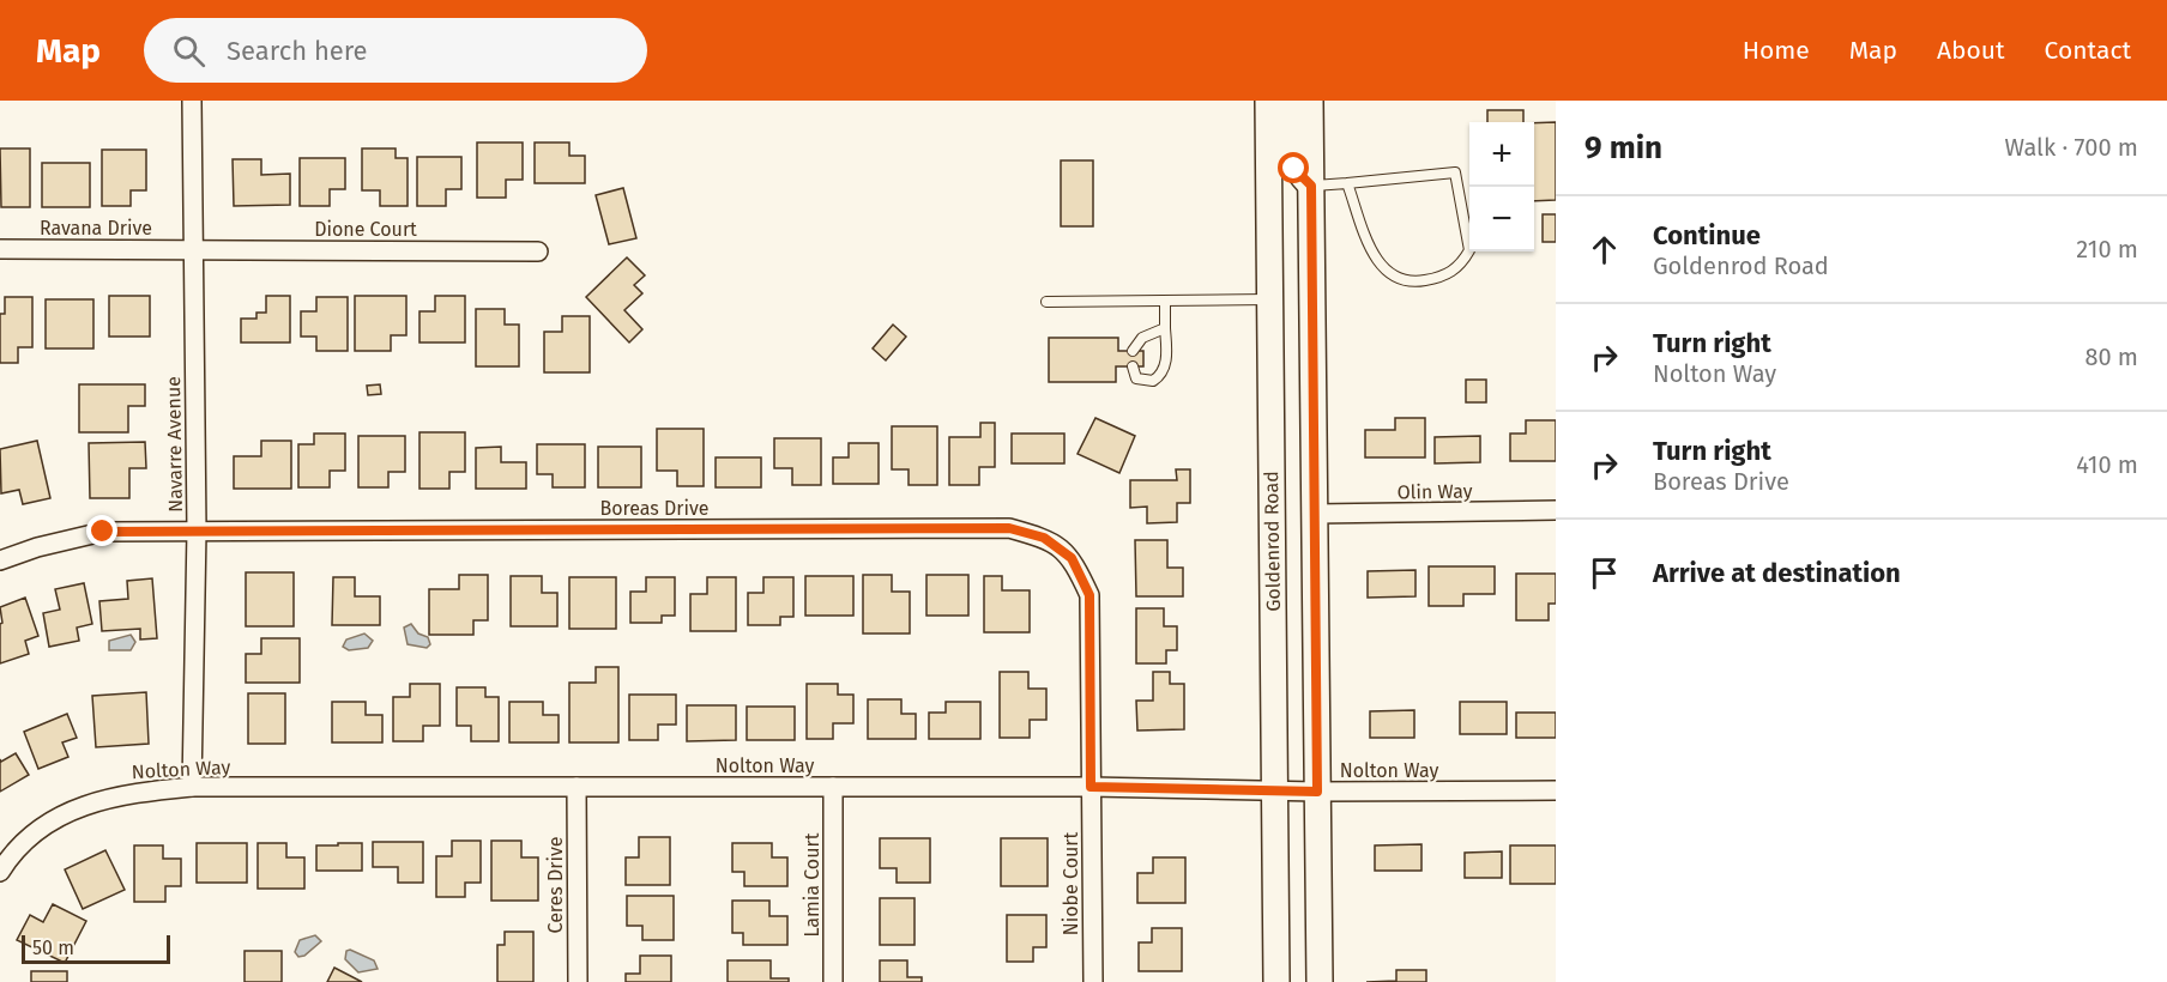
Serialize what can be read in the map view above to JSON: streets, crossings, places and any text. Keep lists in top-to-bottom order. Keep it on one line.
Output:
{"streets":{"main road":["Goldenrod Road"],"street":["Ravana Drive","Dione Court","Navarre Avenue","Olin Way","Boreas Drive","Nolton Way","Niobe Court","Ceres Drive","Lamia Court"]},"crossings":[["Ravana Drive","Dione Court"],["Ravana Drive","Navarre Avenue"],["Dione Court","Navarre Avenue"],["Navarre Avenue","Boreas Drive"],["Navarre Avenue","Nolton Way"],["Boreas Drive","Nolton Way"],["Boreas Drive","Niobe Court"],["Goldenrod Road","Nolton Way"],["Nolton Way","Niobe Court"],["Nolton Way","Ceres Drive"],["Nolton Way","Lamia Court"]],"scale_bar":"50 m","page":{"header":"Map","search":"Search here","nav":["Home","Map","About","Contact"],"heading":["9 min","Walk · 700 m"],"map_buttons":["+","−"],"list":[["Continue","Goldenrod Road","210 m"],["Turn right","Nolton Way","80 m"],["Turn right","Boreas Drive","410 m"],"Arrive at destination"],"scale":"50 m"}}
